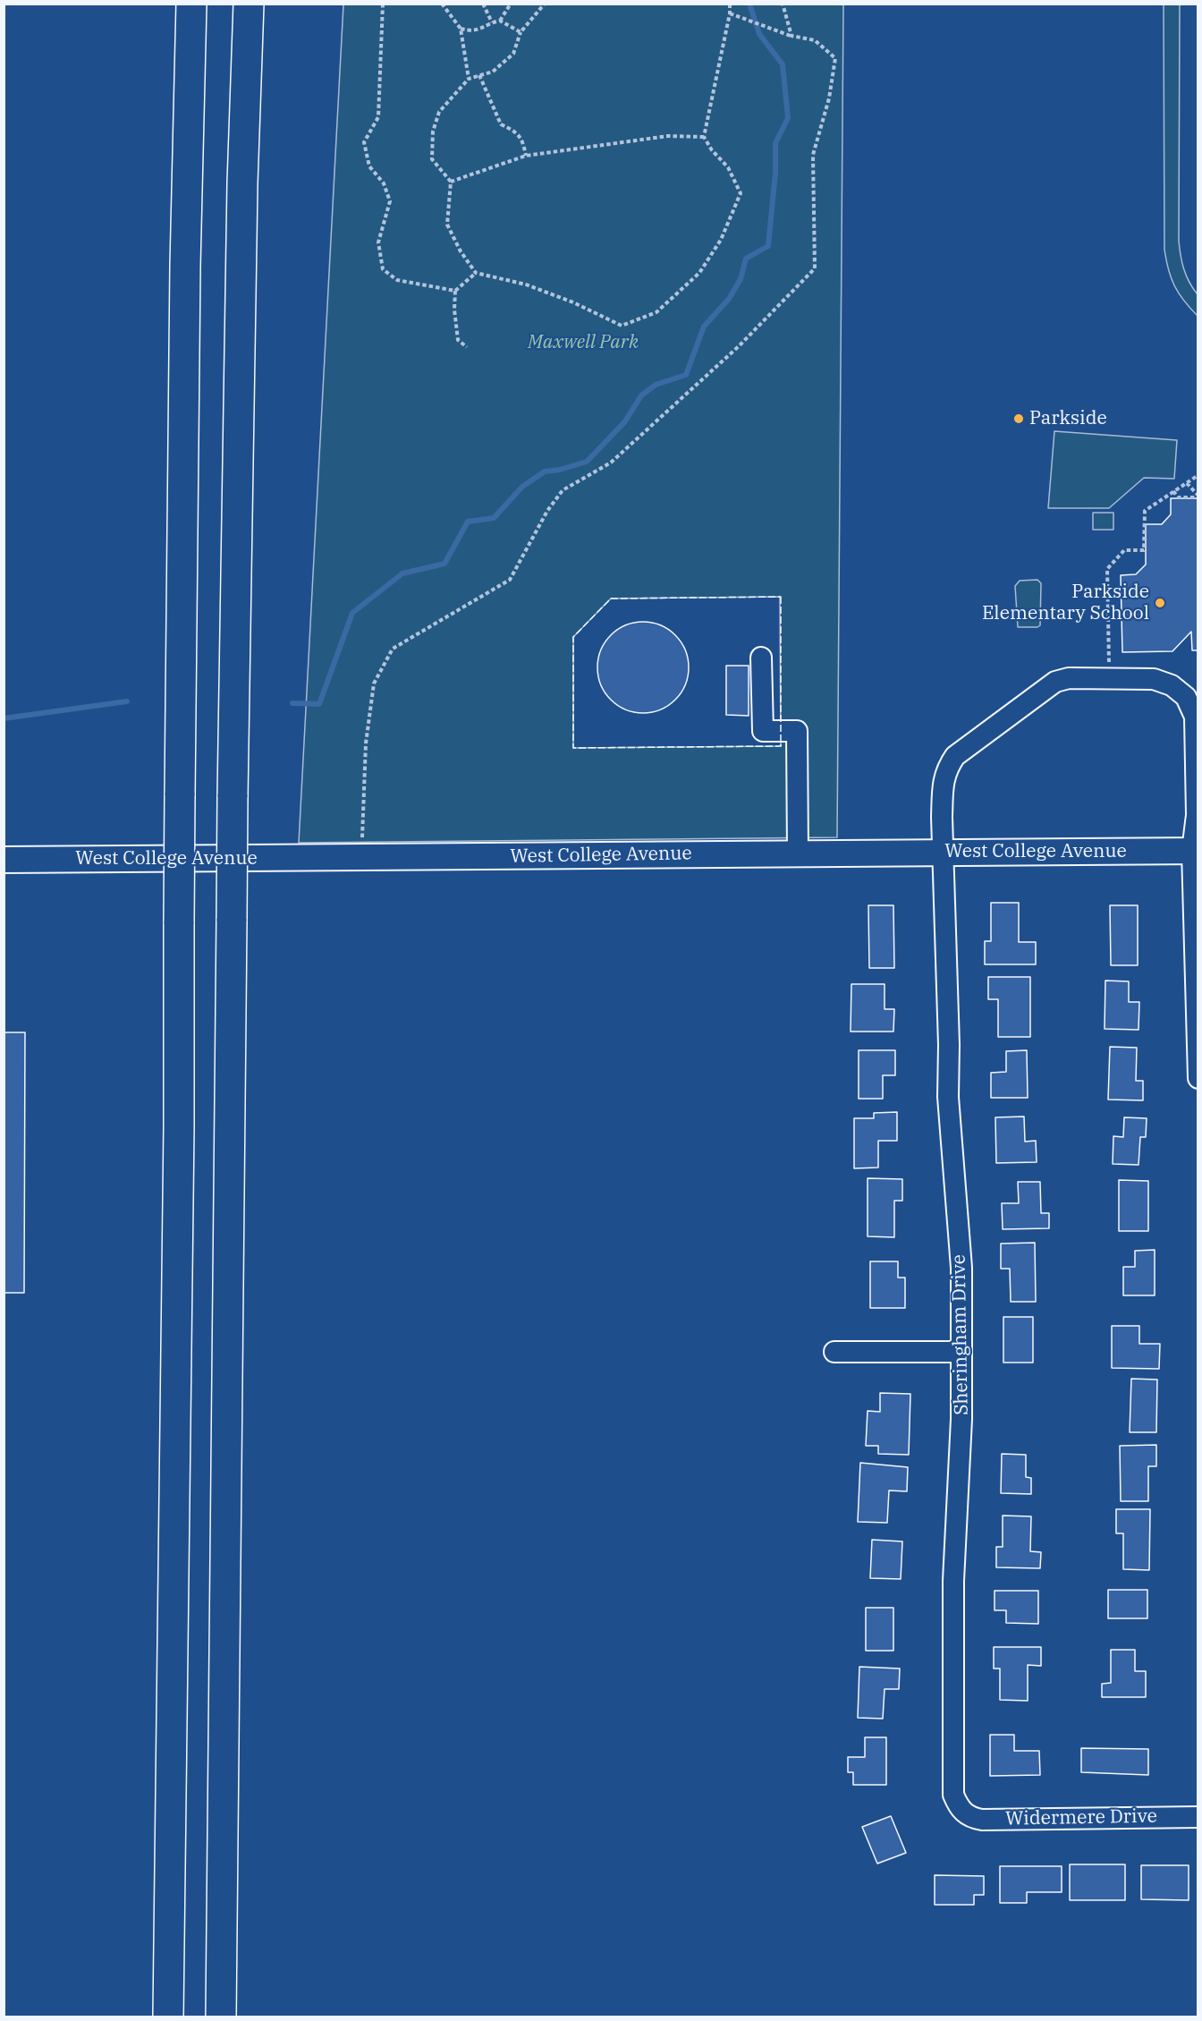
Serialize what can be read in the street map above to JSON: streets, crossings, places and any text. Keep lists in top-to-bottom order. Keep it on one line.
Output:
{"streets":{"main road":["West College Avenue"],"street":["Sheringham Drive","Widermere Drive"]},"crossings":[["West College Avenue","Sheringham Drive"],["Sheringham Drive","Widermere Drive"]],"parks":["Maxwell Park"],"places":["Parkside","Parkside Elementary School"]}
